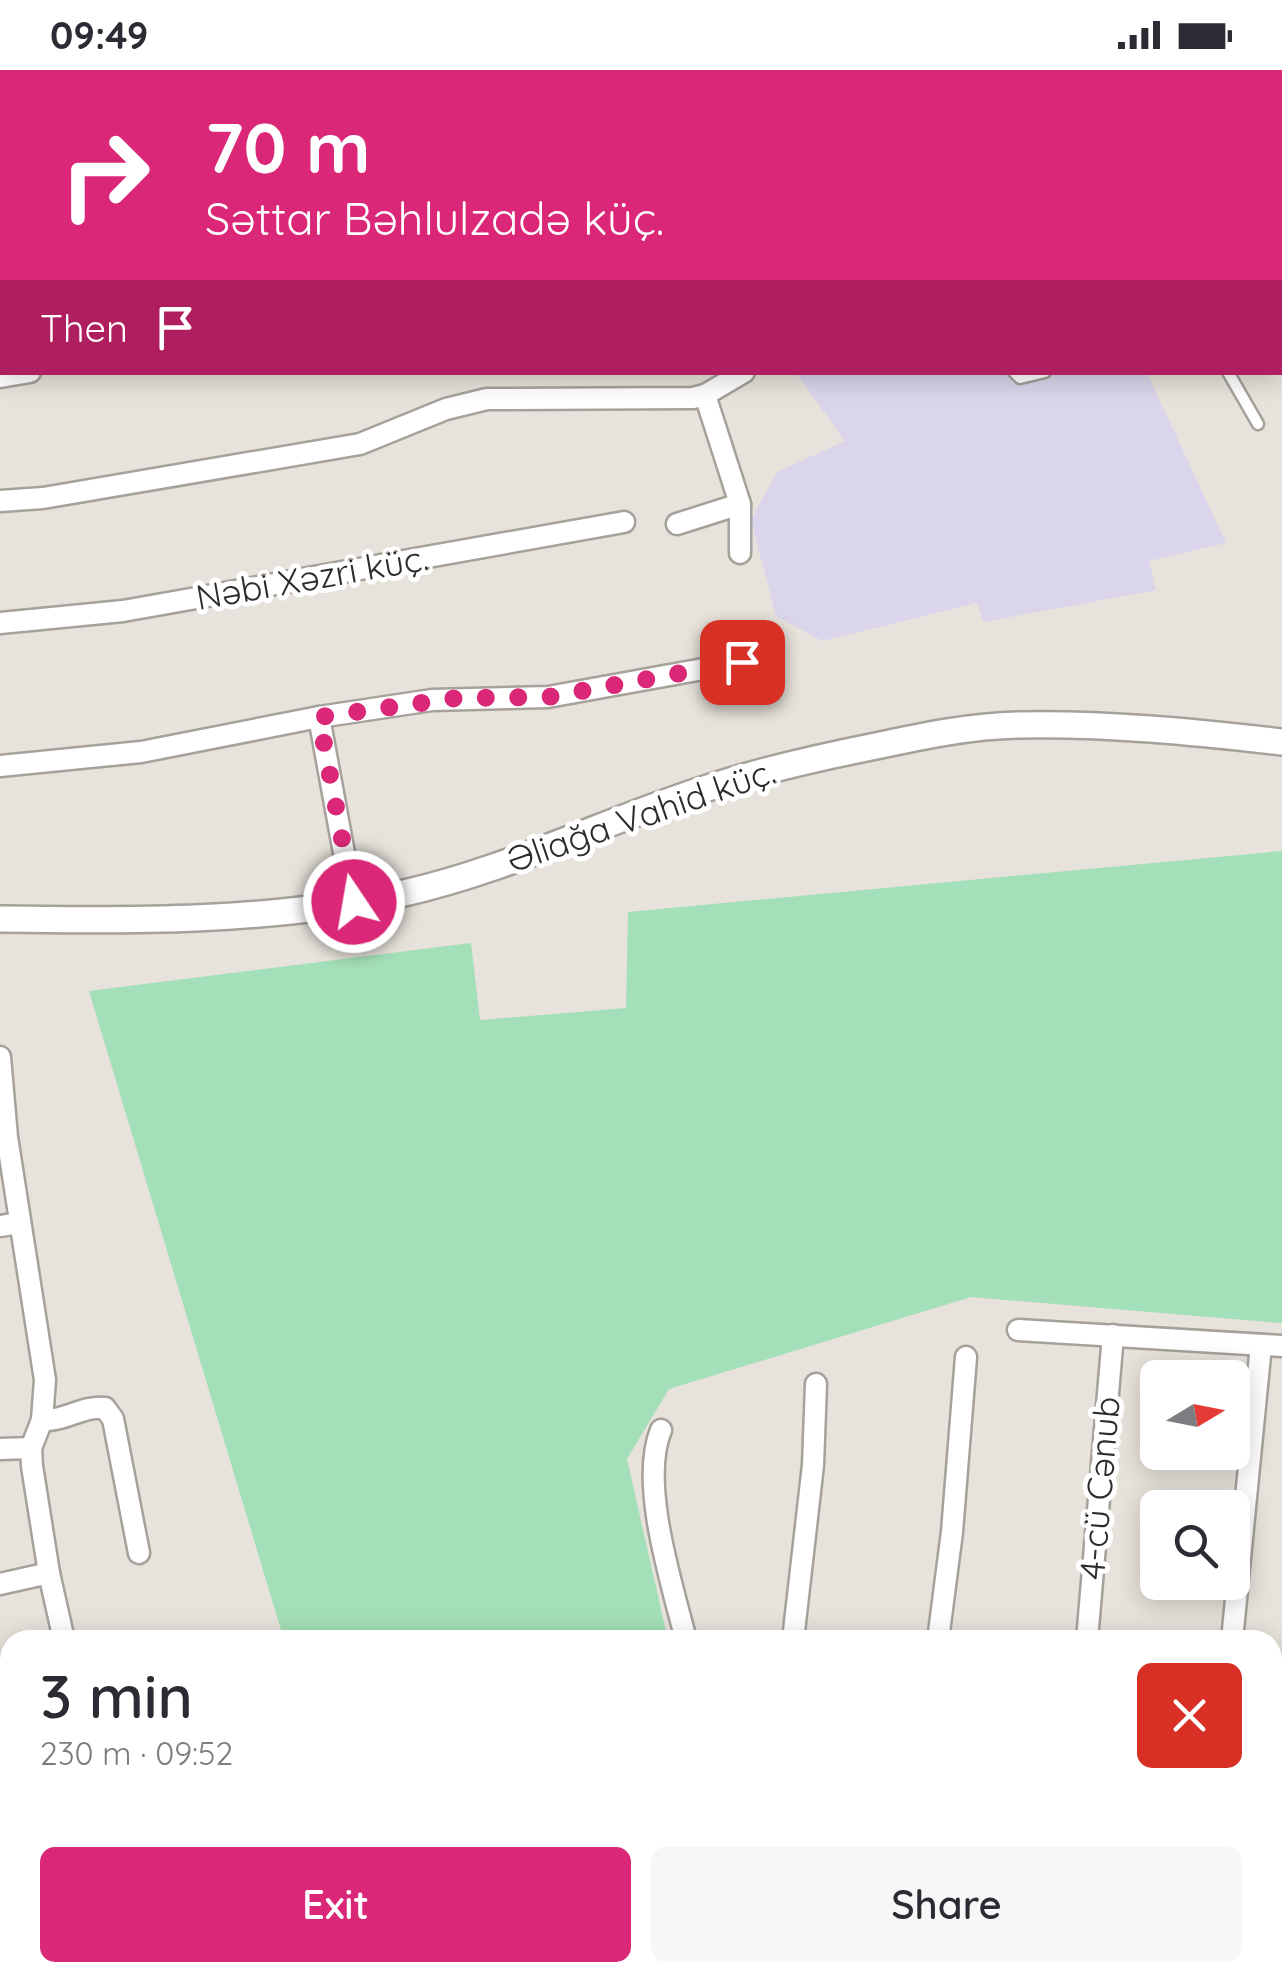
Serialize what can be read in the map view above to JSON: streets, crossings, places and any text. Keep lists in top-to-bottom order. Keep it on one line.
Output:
{"streets":{"street":["Nəbi Xəzri küç.","Əliağa Vahid küç.","4-cü Cənub"]},"north":"right","page":{"status":"09:49","turn":["70 m","Səttar Bəhlulzadə küç."],"then":"Then","heading":["3 min","230 m · 09:52"],"buttons":["Exit","Share"]}}
